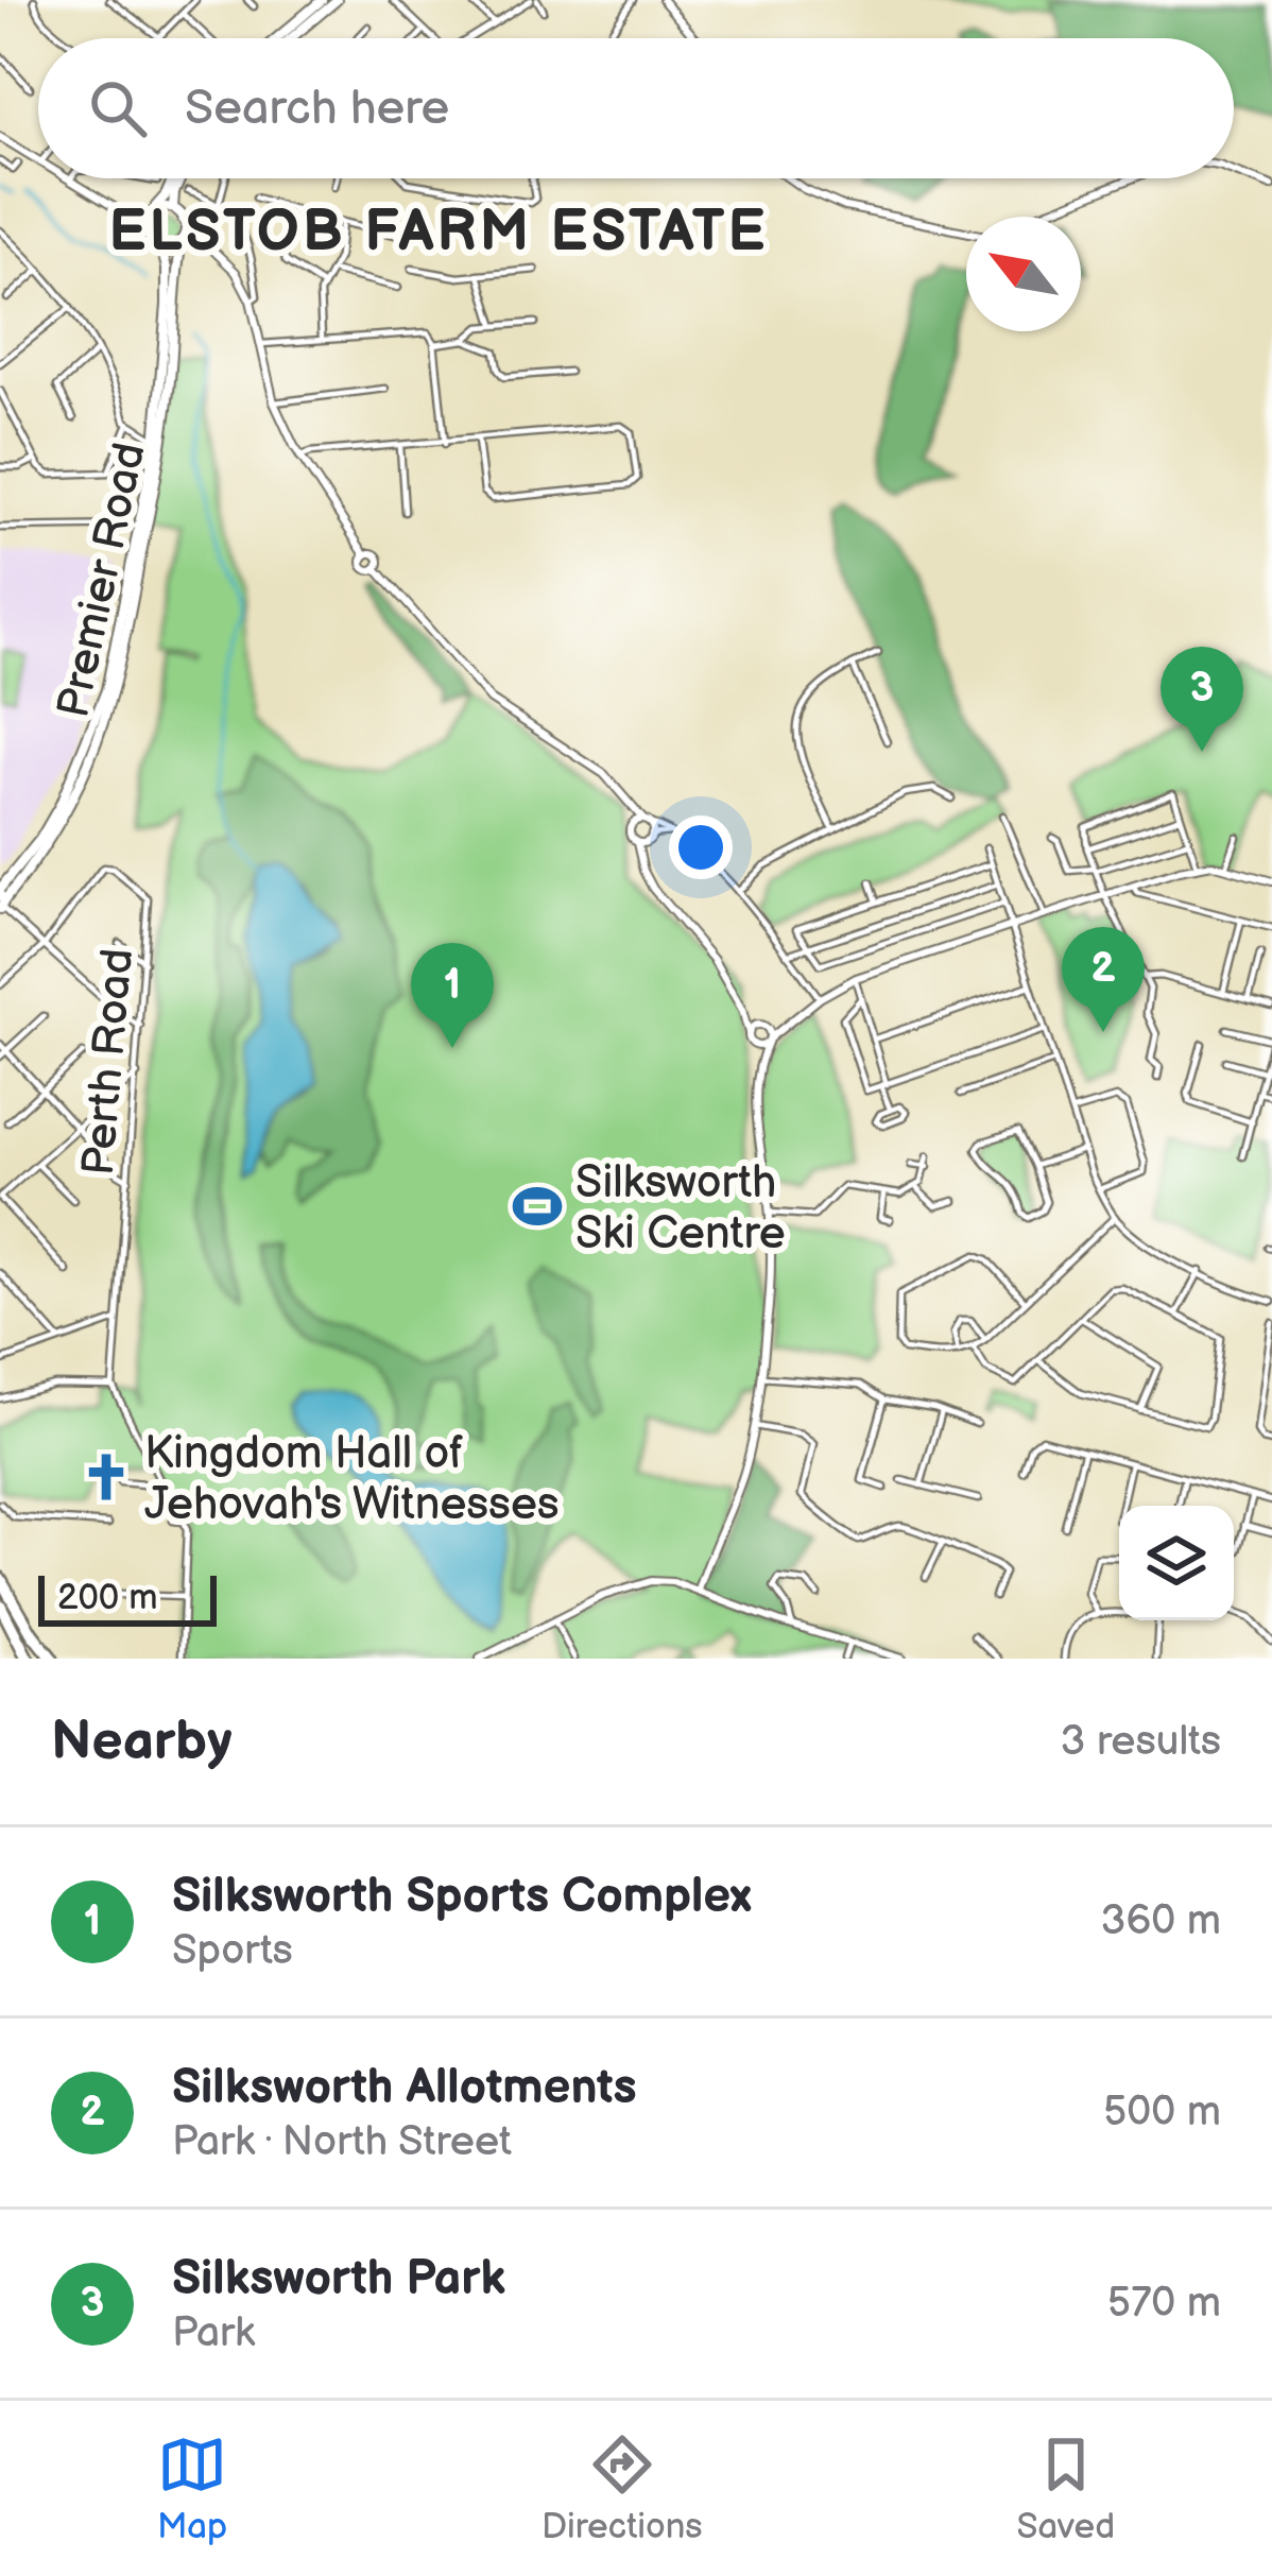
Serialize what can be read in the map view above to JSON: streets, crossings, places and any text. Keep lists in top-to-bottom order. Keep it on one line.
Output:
{"streets":{"main road":["Premier Road"],"street":["Perth Road"]},"districts":["ELSTOB FARM ESTATE"],"places":{"sports":["Silksworth Ski Centre"],"church":["Kingdom Hall of Jehovah's Witnesses"]},"scale_bar":"200 m","north":"top left","page":{"search":"Search here","pins":["3","2","1"],"scale":"200 m","heading":["Nearby","3 results"],"list":[{"mark":"1","name":"Silksworth Sports Complex","note":"Sports","value":"360 m"},{"mark":"2","name":"Silksworth Allotments","note":"Park · North Street","value":"500 m"},{"mark":"3","name":"Silksworth Park","note":"Park","value":"570 m"}],"nav":["Map","Directions","Saved"]}}
